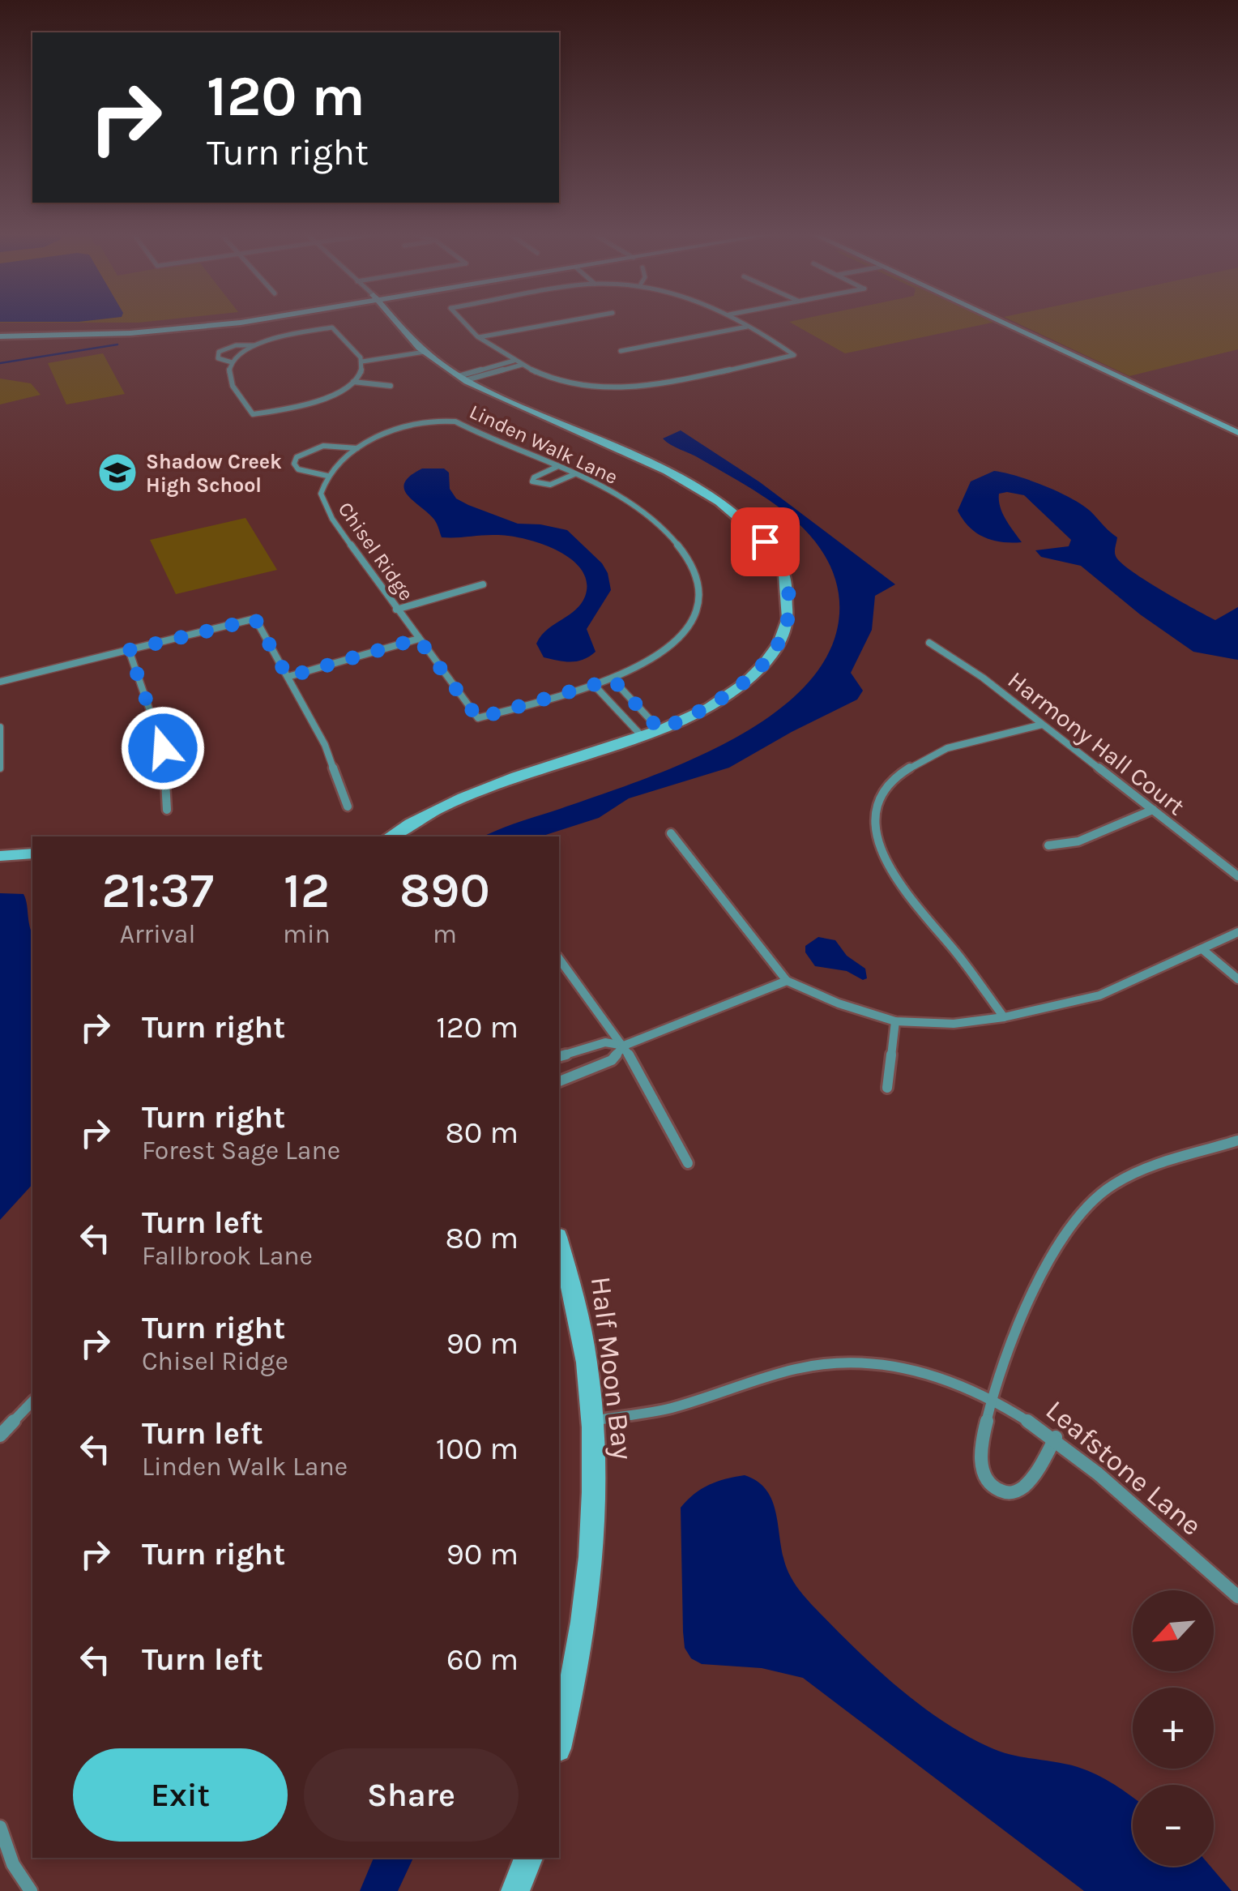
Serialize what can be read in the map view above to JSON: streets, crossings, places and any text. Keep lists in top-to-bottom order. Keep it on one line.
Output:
{"streets":{"main road":["Half Moon Bay"],"street":["Linden Walk Lane","Chisel Ridge","Harmony Hall Court","Leafstone Lane"]},"crossings":[["Linden Walk Lane","Chisel Ridge"],["Half Moon Bay","Leafstone Lane"]],"places":{"school or university":["Shadow Creek High School"]},"north":"bottom left","page":{"turn":["120 m","Turn right"],"eta":["21:37","Arrival","12","min","890","m"],"list":[{"name":"Turn right","value":"120 m"},{"name":"Turn right","note":"Forest Sage Lane","value":"80 m"},{"name":"Turn left","note":"Fallbrook Lane","value":"80 m"},{"name":"Turn right","note":"Chisel Ridge","value":"90 m"},{"name":"Turn left","note":"Linden Walk Lane","value":"100 m"},{"name":"Turn right","value":"90 m"},{"name":"Turn left","value":"60 m"}],"map_buttons":["+","−"],"buttons":["Exit","Share"]}}
